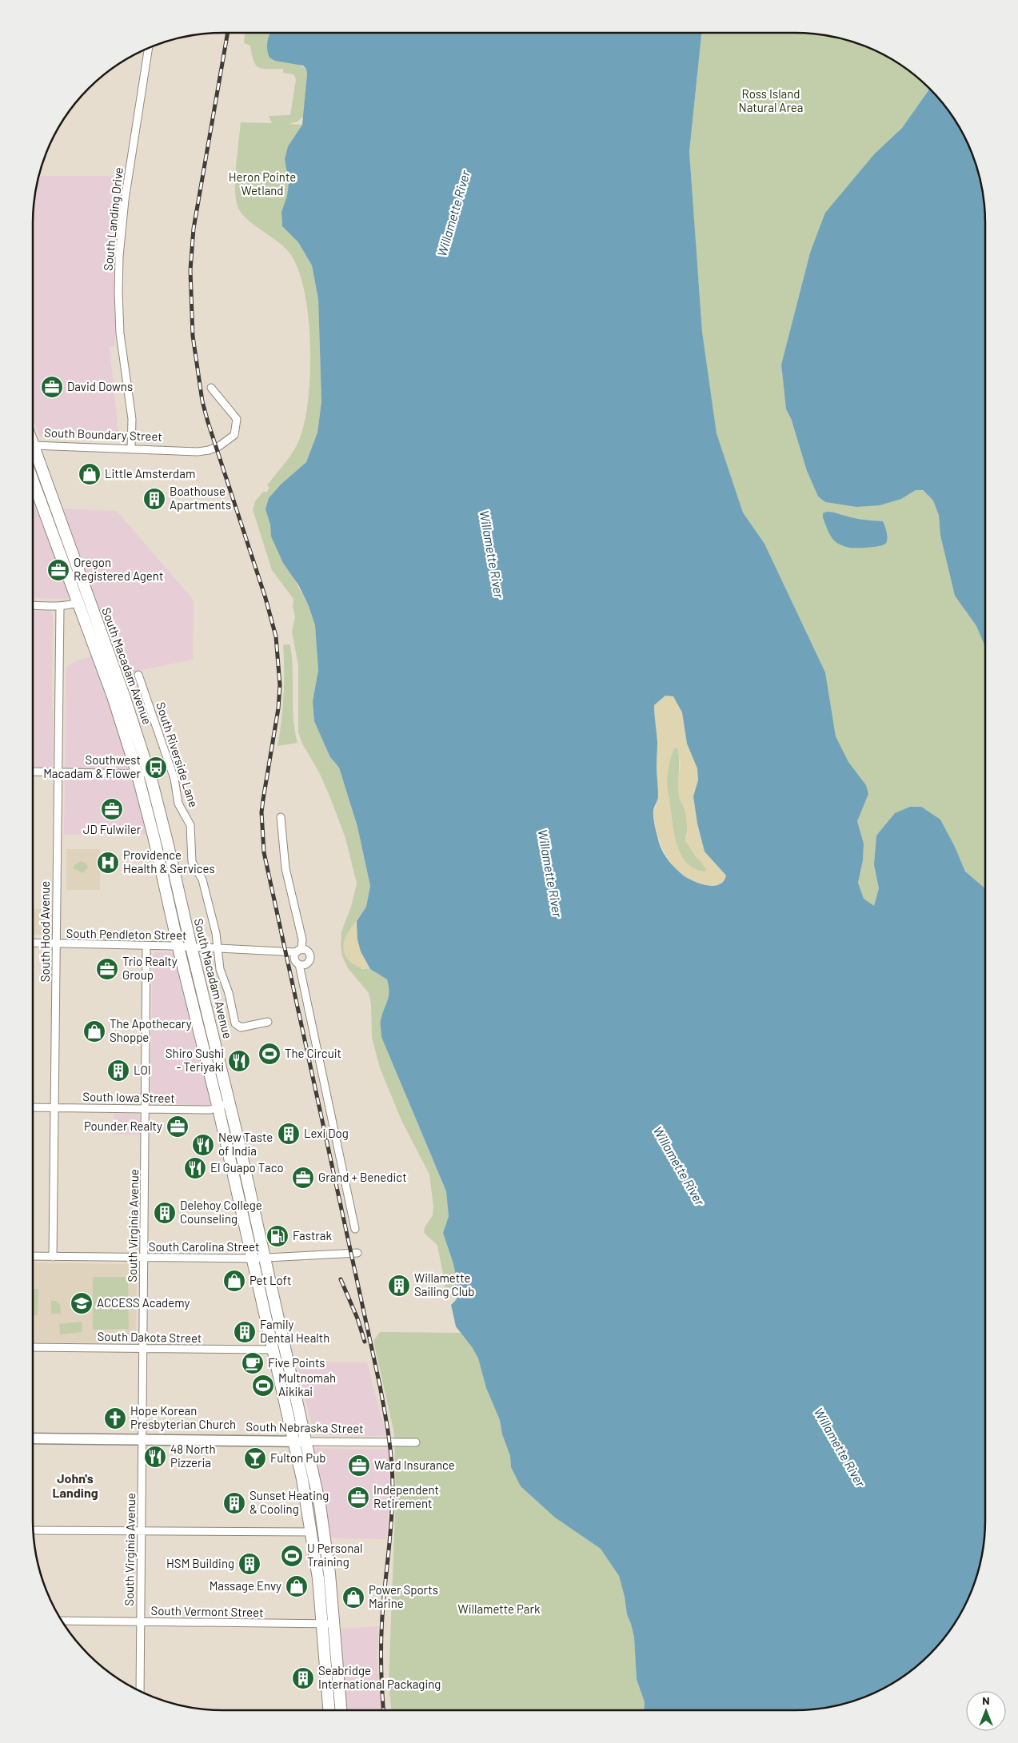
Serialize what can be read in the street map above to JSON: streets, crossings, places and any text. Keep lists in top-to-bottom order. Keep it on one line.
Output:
{"streets":{"main road":["South Macadam Avenue"],"street":["South Landing Drive","South Boundary Street","South Riverside Lane","South Hood Avenue","South Pendleton Street","South Iowa Street","South Virginia Avenue","South Carolina Street","South Dakota Street","South Nebraska Street","South Vermont Street"]},"crossings":[["South Landing Drive","South Boundary Street"],["South Macadam Avenue","South Pendleton Street"],["South Macadam Avenue","South Iowa Street"],["South Macadam Avenue","South Carolina Street"],["South Macadam Avenue","South Dakota Street"],["South Macadam Avenue","South Nebraska Street"],["South Macadam Avenue","South Vermont Street"],["South Riverside Lane","South Pendleton Street"],["South Hood Avenue","South Pendleton Street"],["South Hood Avenue","South Iowa Street"],["South Hood Avenue","South Carolina Street"],["South Pendleton Street","South Virginia Avenue"],["South Iowa Street","South Virginia Avenue"],["South Virginia Avenue","South Carolina Street"],["South Virginia Avenue","South Dakota Street"],["South Virginia Avenue","South Nebraska Street"],["South Virginia Avenue","South Vermont Street"]],"districts":["John's Landing"],"water":["Willamette River"],"parks":["Ross Island Natural Area","Heron Pointe Wetland","Willamette Park"],"places":{"office":["David Downs","Oregon Registered Agent","JD Fulwiler","Trio Realty Group","Pounder Realty","Grand + Benedict","Ward Insurance","Independent Retirement"],"shop":["Little Amsterdam","The Apothecary Shoppe","Pet Loft","Massage Envy","Power Sports Marine"],"building":["Boathouse Apartments","LOI","Lexi Dog","Delehoy College Counseling","Willamette Sailing Club","Family Dental Health","Sunset Heating & Cooling","HSM Building","Seabridge International Packaging"],"bus stop":["Southwest Macadam & Flower"],"hospital":["Providence Health & Services"],"sports":["The Circuit","Multnomah Aikikai","U Personal Training"],"restaurant":["Shiro Sushi - Teriyaki","New Taste of India","El Guapo Taco","48 North Pizzeria"],"fuel station":["Fastrak"],"school or university":["ACCESS Academy"],"cafe":["Five Points"],"church":["Hope Korean Presbyterian Church"],"bar":["Fulton Pub"]},"north":"top"}
